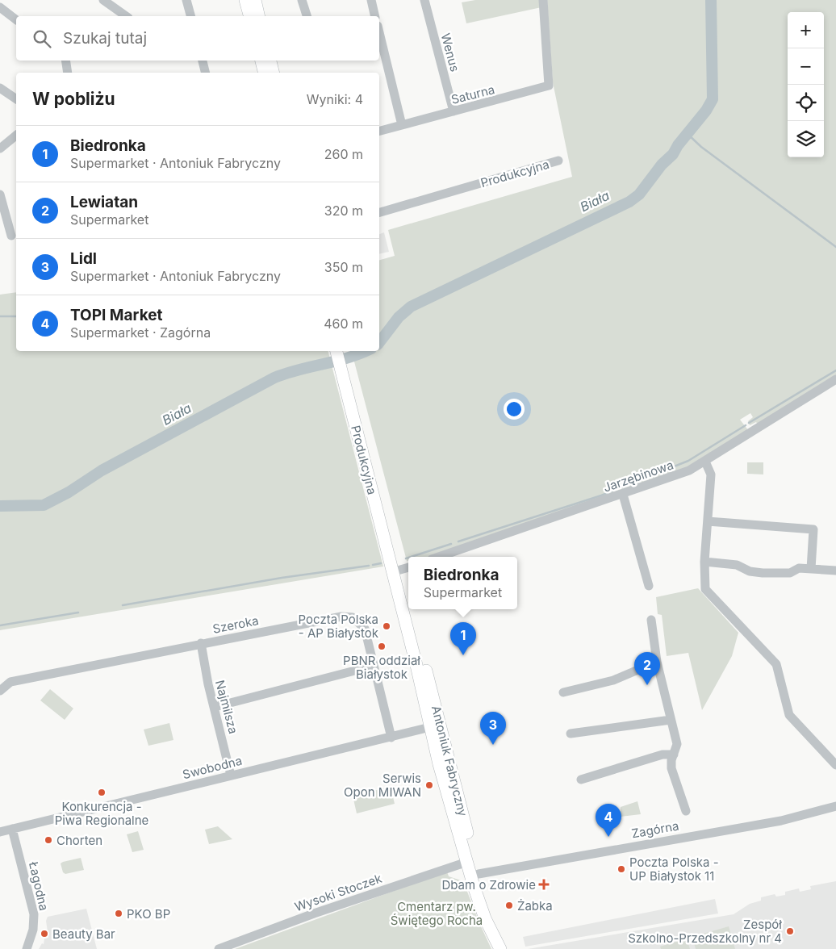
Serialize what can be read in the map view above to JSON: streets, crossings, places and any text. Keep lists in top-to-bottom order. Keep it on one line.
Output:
{"streets":{"main road":["Produkcyjna","Antoniuk Fabryczny"],"street":["Wenus","Saturna","Jarzębinowa","Szeroka","Najmilsza","Swobodna","Zagórna","Łagodna","Wysoki Stoczek"]},"crossings":[["Wenus","Saturna"],["Produkcyjna","Antoniuk Fabryczny"],["Szeroka","Najmilsza"],["Szeroka","Swobodna"],["Najmilsza","Swobodna"],["Antoniuk Fabryczny","Swobodna"],["Antoniuk Fabryczny","Zagórna"],["Antoniuk Fabryczny","Wysoki Stoczek"],["Swobodna","Łagodna"]],"water":["Biała"],"parks":["Cmentarz pw. Świętego Rocha"],"places":{"other":["Poczta Polska - AP Białystok","PBNR oddział Białystok","Serwis Opon MIWAN","Konkurencja - Piwa Regionalne","Chorten","Poczta Polska - UP Białystok 11","Żabka","PKO BP","Zespół Szkolno-Przedszkolny nr 4","Beauty Bar"],"health":["Dbam o Zdrowie"]},"page":{"map_buttons":["+","−"],"search":"Szukaj tutaj","heading":["W pobliżu","Wyniki: 4"],"list":[{"mark":"1","name":"Biedronka","note":"Supermarket · Antoniuk Fabryczny","value":"260 m"},{"mark":"2","name":"Lewiatan","note":"Supermarket","value":"320 m"},{"mark":"3","name":"Lidl","note":"Supermarket · Antoniuk Fabryczny","value":"350 m"},{"mark":"4","name":"TOPI Market","note":"Supermarket · Zagórna","value":"460 m"}],"popup":["Biedronka","Supermarket"],"pins":["1","2","3","4"]}}
